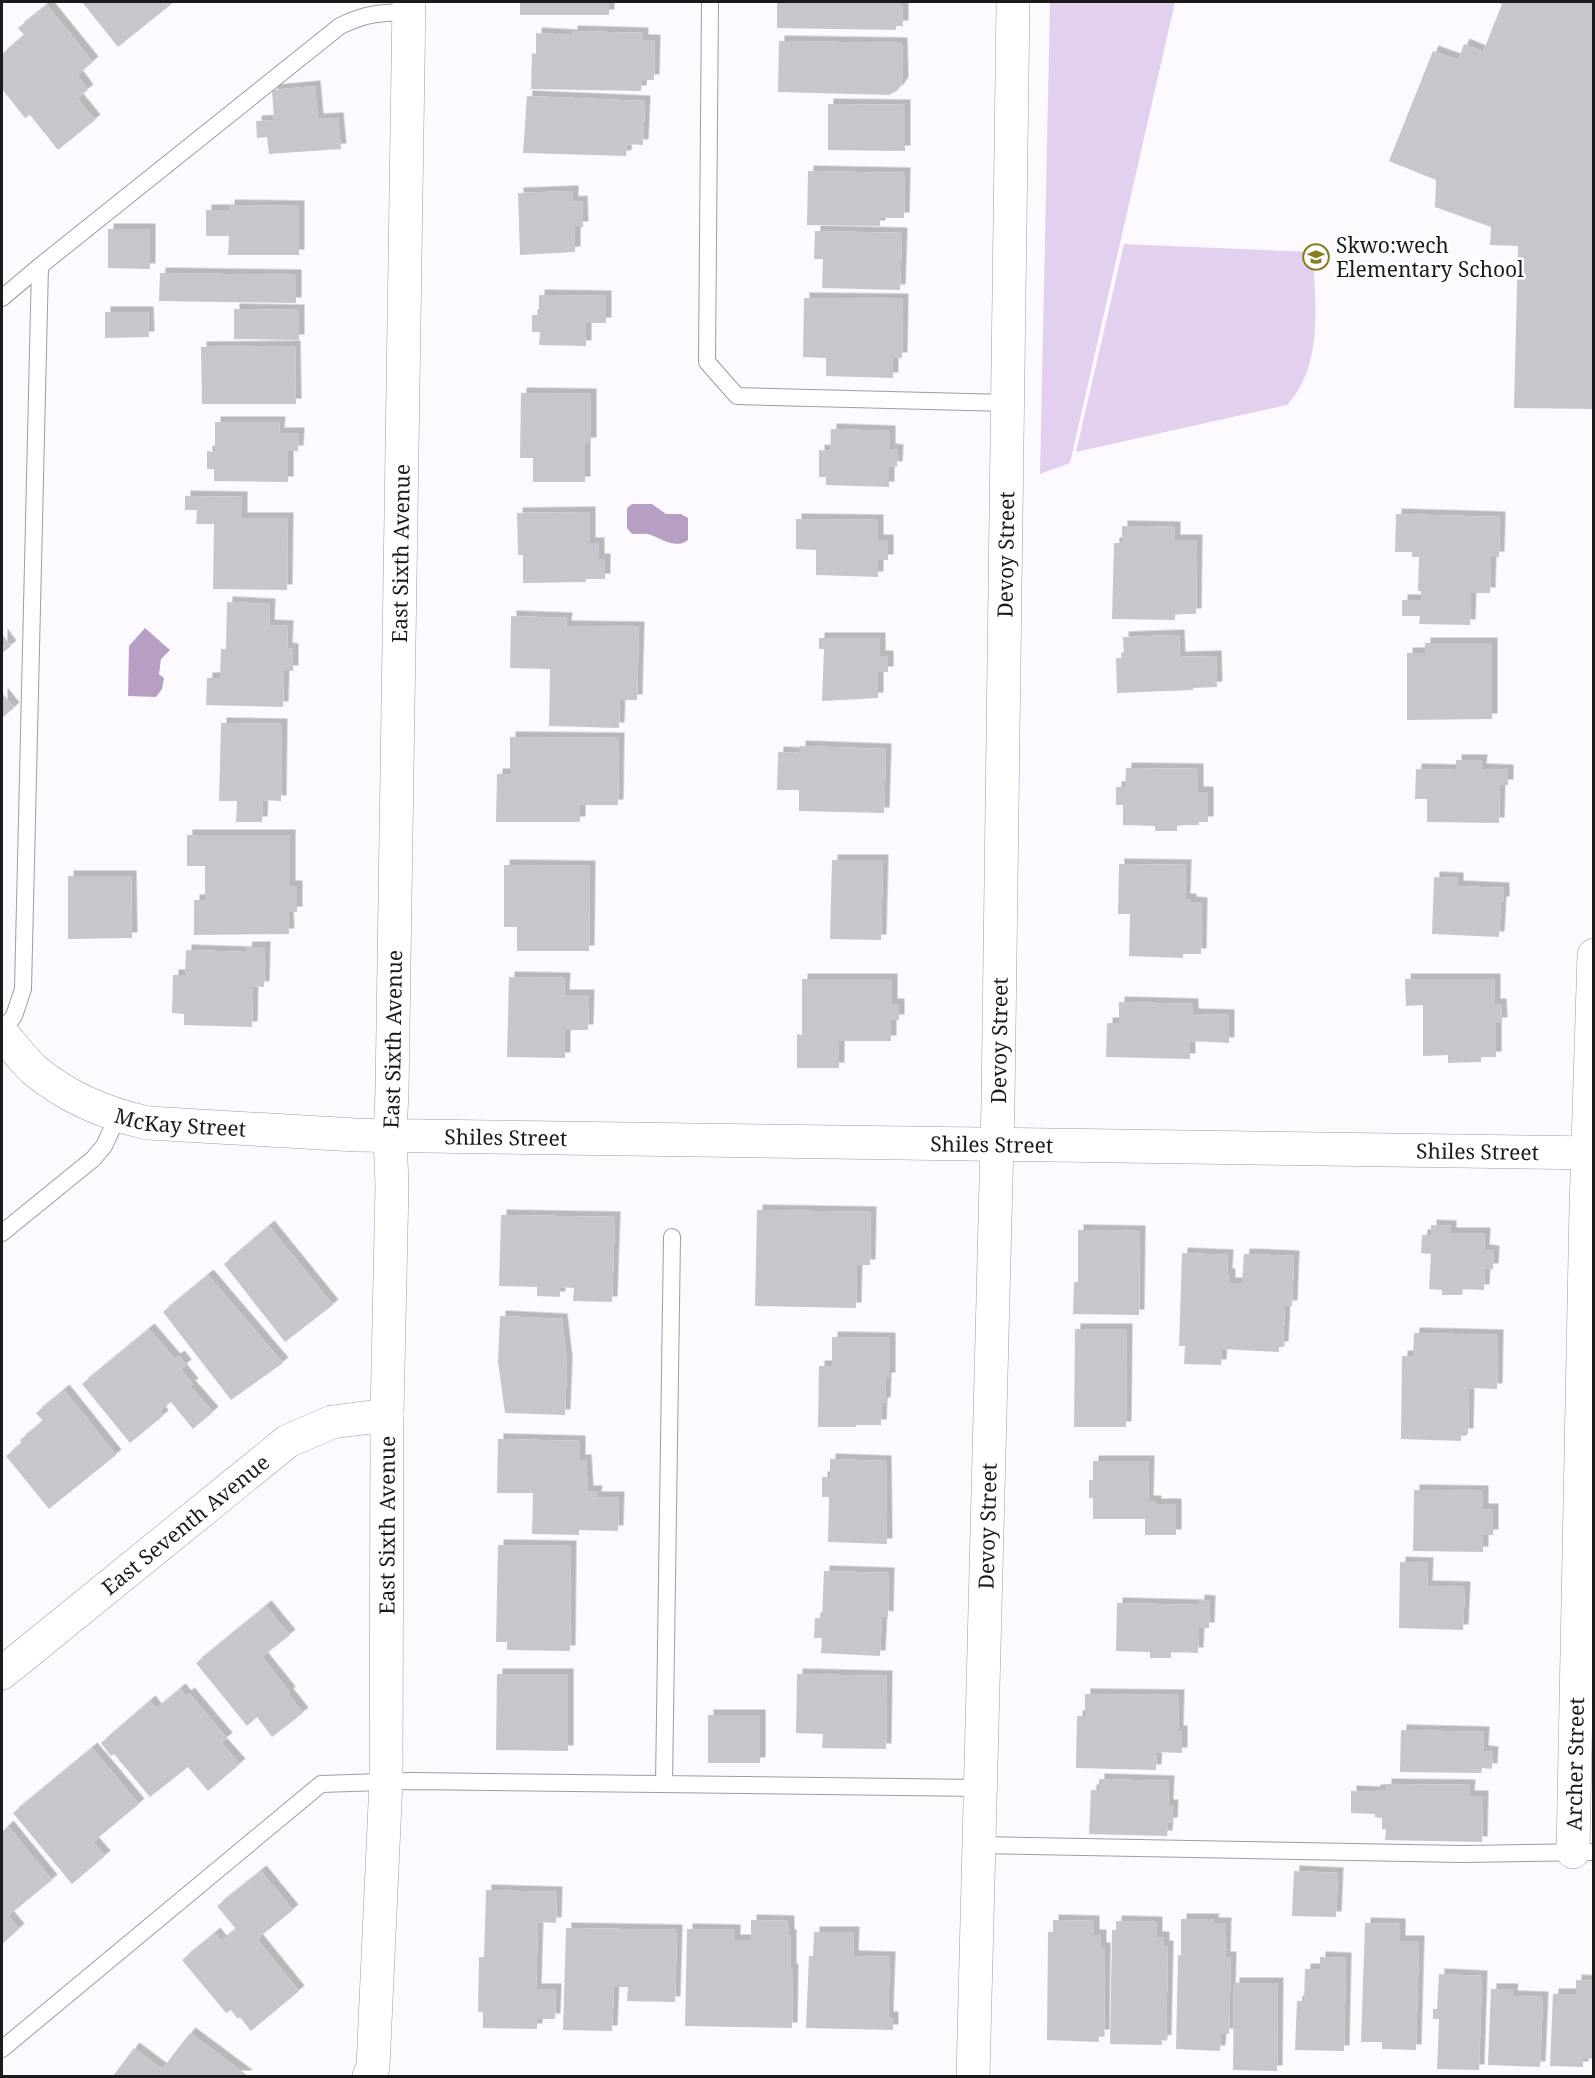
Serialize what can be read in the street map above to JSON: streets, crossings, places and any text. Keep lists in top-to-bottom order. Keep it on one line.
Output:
{"streets":{"street":["Devoy Street","East Sixth Avenue","McKay Street","Shiles Street","East Seventh Avenue","Archer Street"]},"crossings":[["Devoy Street","Shiles Street"],["East Sixth Avenue","McKay Street"],["East Sixth Avenue","Shiles Street"],["East Sixth Avenue","East Seventh Avenue"],["McKay Street","Shiles Street"],["Shiles Street","Archer Street"]],"places":{"school or university":["Skwo:wech Elementary School"]}}
